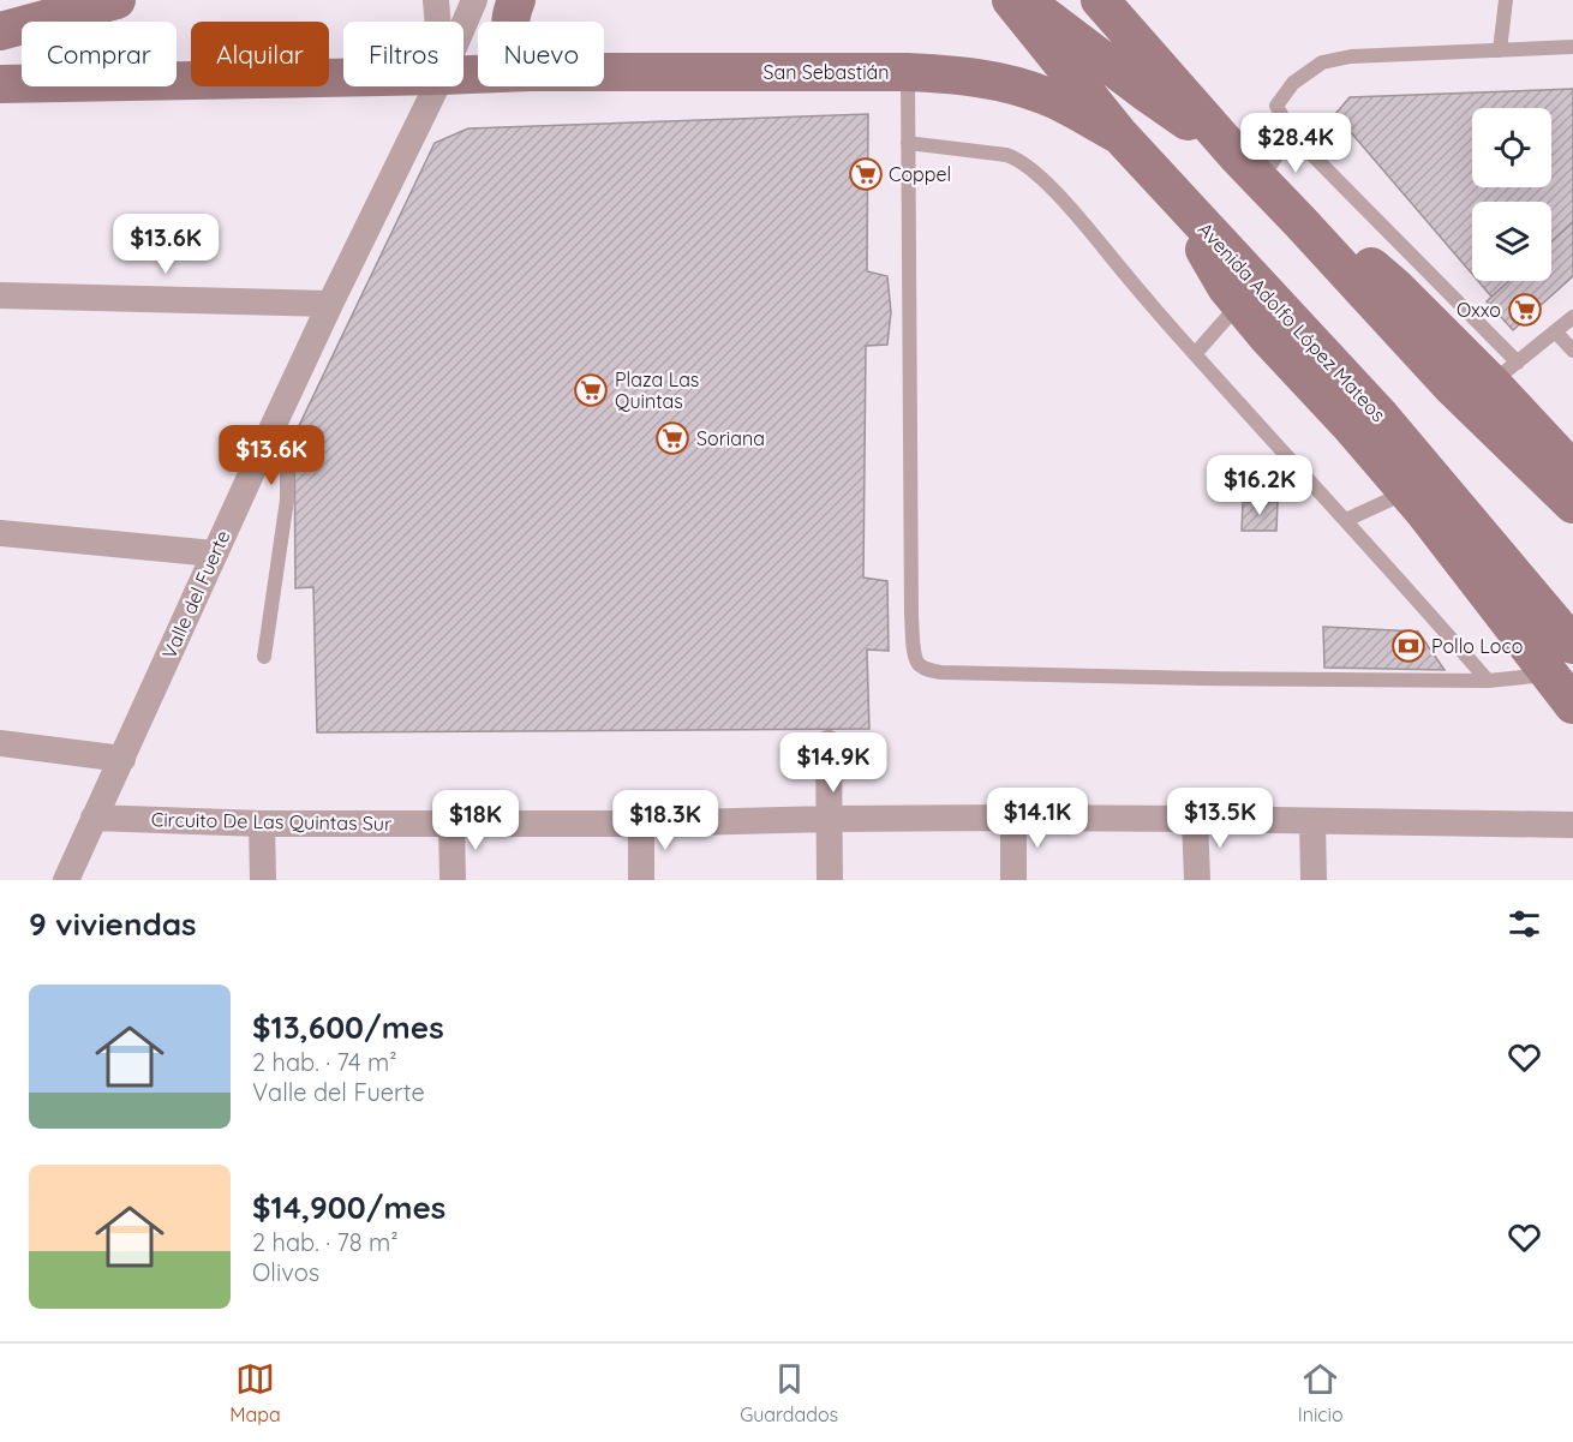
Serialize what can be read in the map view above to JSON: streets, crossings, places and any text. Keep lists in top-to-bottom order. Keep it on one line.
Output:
{"streets":{"main road":["San Sebastián","Avenida Adolfo López Mateos"],"street":["Valle del Fuerte","Circuito De Las Quintas Sur"]},"crossings":[["San Sebastián","Avenida Adolfo López Mateos"],["Valle del Fuerte","Circuito De Las Quintas Sur"]],"places":{"supermarket":["Coppel","Oxxo","Plaza Las Quintas","Soriana"],"bank":["Pollo Loco"]},"page":{"chip":["Comprar","Alquilar","Filtros","Nuevo"],"price":["$28.4K","$13.6K","$13.6K","$16.2K","$14.9K","$14.1K","$13.5K","$18K","$18.3K"],"heading":"9 viviendas","list":[{"name":"$13,600/mes","note":"2 hab. · 74 m² · Valle del Fuerte"},{"name":"$14,900/mes","note":"2 hab. · 78 m² · Olivos"}],"tabs":["Mapa","Guardados","Inicio"]}}
